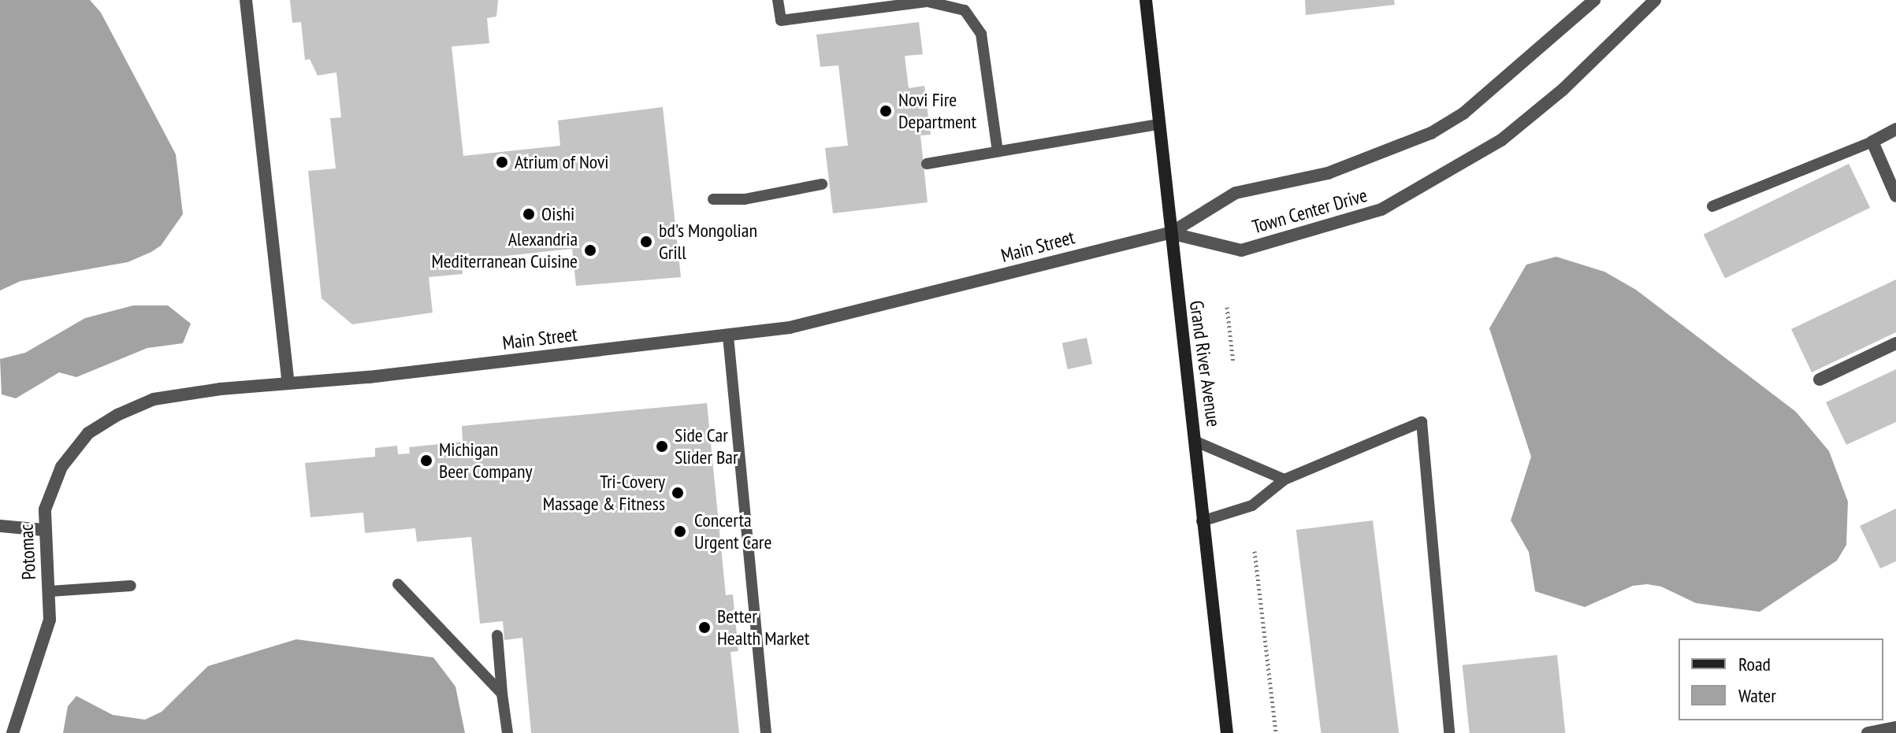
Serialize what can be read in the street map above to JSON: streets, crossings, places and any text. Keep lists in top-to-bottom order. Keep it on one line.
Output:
{"streets":{"main road":["Grand River Avenue"],"street":["Town Center Drive","Main Street","Potomac"]},"crossings":[["Town Center Drive","Main Street"],["Town Center Drive","Grand River Avenue"],["Main Street","Grand River Avenue"],["Main Street","Potomac"]],"places":["Novi Fire Department","Atrium of Novi","Oishi","bd's Mongolian Grill","Alexandria Mediterranean Cuisine","Side Car Slider Bar","Michigan Beer Company","Tri-Covery Massage & Fitness","Concerta Urgent Care","Better Health Market"],"legend":["Road","Water"]}
